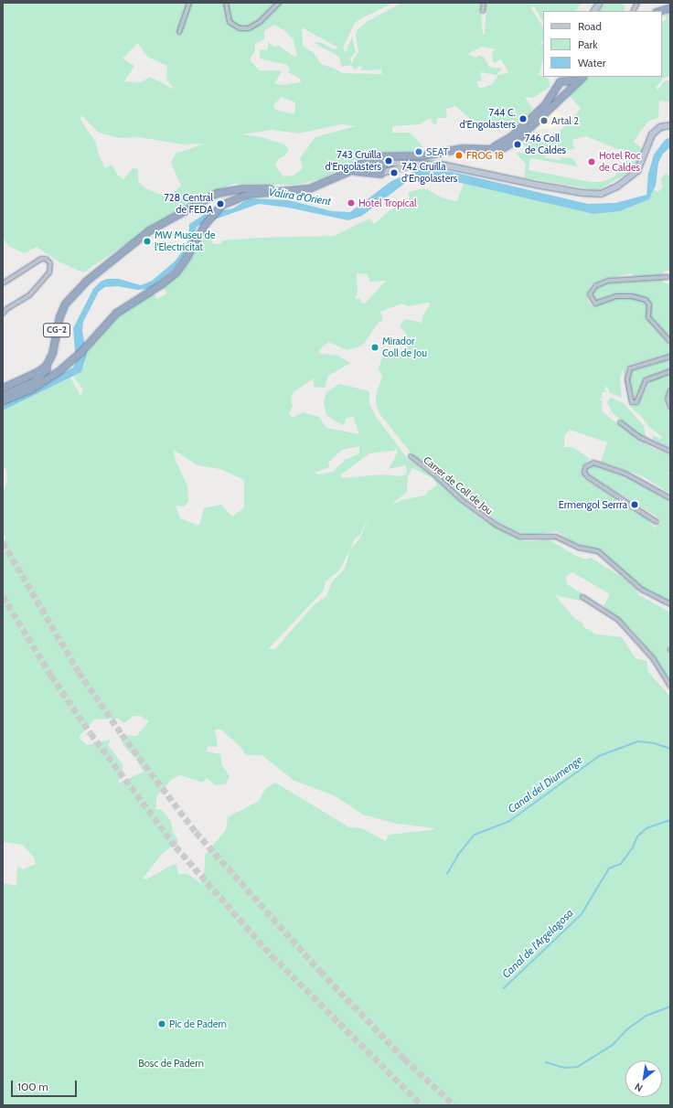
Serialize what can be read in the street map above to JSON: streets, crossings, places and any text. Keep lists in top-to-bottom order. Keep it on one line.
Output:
{"streets":{"highway":["CG-2"],"street":["Carrer de Coll de Jou"]},"water":["Valira d'Orient","Canal del Diumenge","Canal de l'Argelagosa"],"parks":["Bosc de Padern"],"places":["744 C. d'Engolasters","Artal 2","746 Coll de Caldes","SEAT","FROG 18","743 Cruïlla d'Engolasters","Hotel Roc de Caldes","742 Cruïlla d'Engolasters","Hotel Tropical","728 Central de FEDA","MW Museu de l'Electricitat","Mirador Coll de Jou","Ermengol Serrra","Pic de Padern"],"legend":["Road","Park","Water"],"scale_bar":"100 m","north":"bottom left"}
